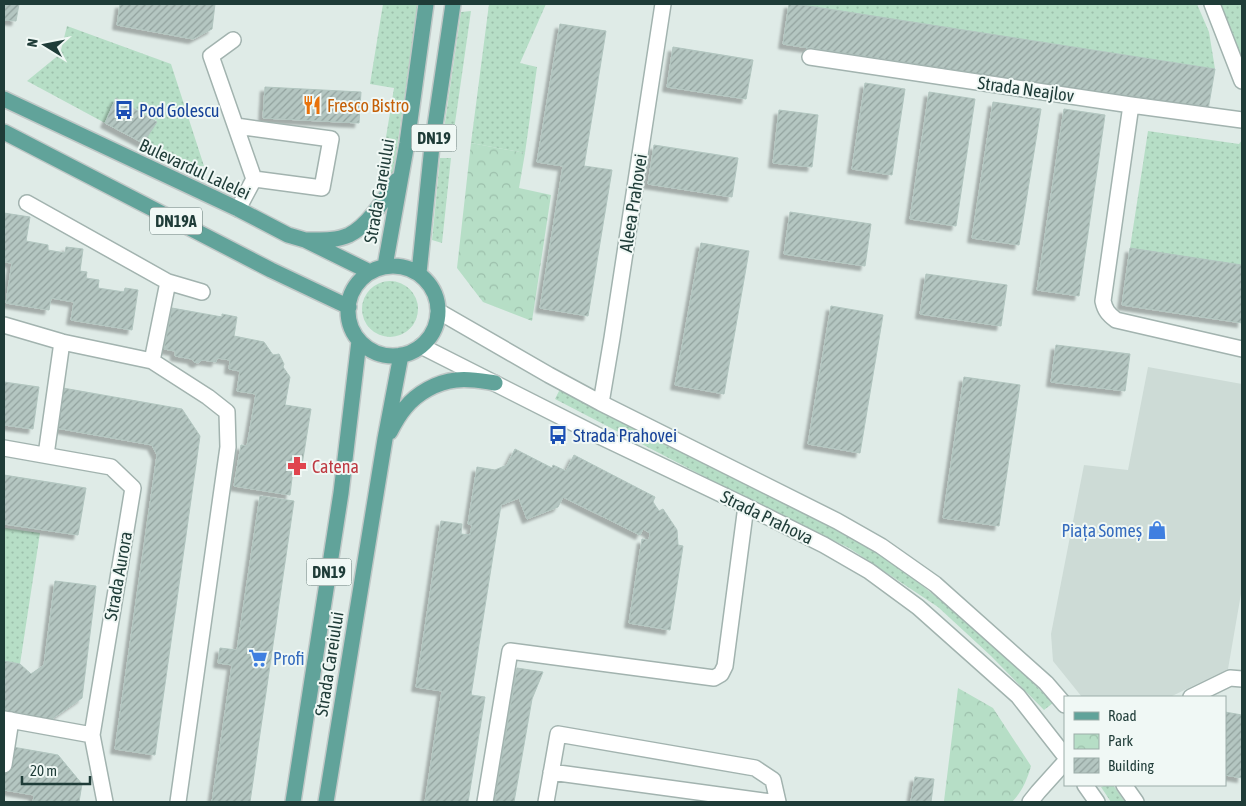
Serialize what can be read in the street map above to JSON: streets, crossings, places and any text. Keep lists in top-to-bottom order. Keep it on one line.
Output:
{"streets":{"main road":["DN19","Bulevardul Lalelei","Strada Careiului","DN19A"],"street":["Strada Neajlov","Aleea Prahovei","Strada Prahova","Strada Aurora"]},"crossings":[["DN19","Bulevardul Lalelei"],["DN19","Strada Careiului"],["DN19","DN19A"],["DN19","Strada Prahova"],["Bulevardul Lalelei","Strada Careiului"],["Bulevardul Lalelei","DN19A"],["Bulevardul Lalelei","Strada Prahova"],["Strada Careiului","DN19A"],["Strada Careiului","Strada Prahova"],["Aleea Prahovei","Strada Prahova"],["DN19A","Strada Prahova"]],"places":{"restaurant":["Fresco Bistro"],"bus stop":["Pod Golescu","Strada Prahovei"],"pharmacy":["Catena"],"shop":["Piața Someș"],"supermarket":["Profi"]},"legend":["Road","Park","Building"],"scale_bar":"20 m","north":"left"}
